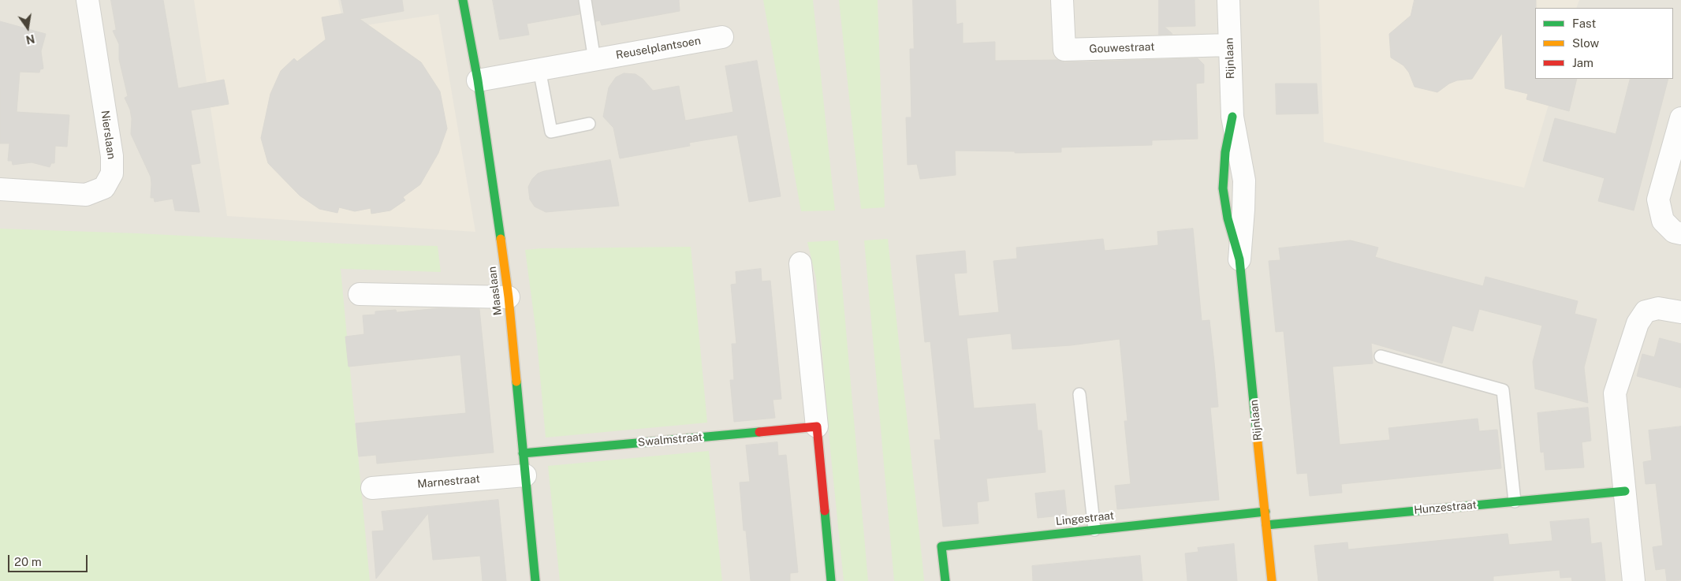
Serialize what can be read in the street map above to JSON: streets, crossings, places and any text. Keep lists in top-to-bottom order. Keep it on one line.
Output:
{"streets":{"street":["Reuselplantsoen","Gouwestraat","Rijnlaan","Nierslaan","Maaslaan","Swalmstraat","Marnestraat","Hunzestraat","Lingestraat"]},"crossings":[["Reuselplantsoen","Maaslaan"],["Gouwestraat","Rijnlaan"],["Rijnlaan","Hunzestraat"],["Rijnlaan","Lingestraat"],["Maaslaan","Swalmstraat"],["Maaslaan","Marnestraat"]],"legend":["Fast","Slow","Jam"],"scale_bar":"20 m","north":"bottom"}
